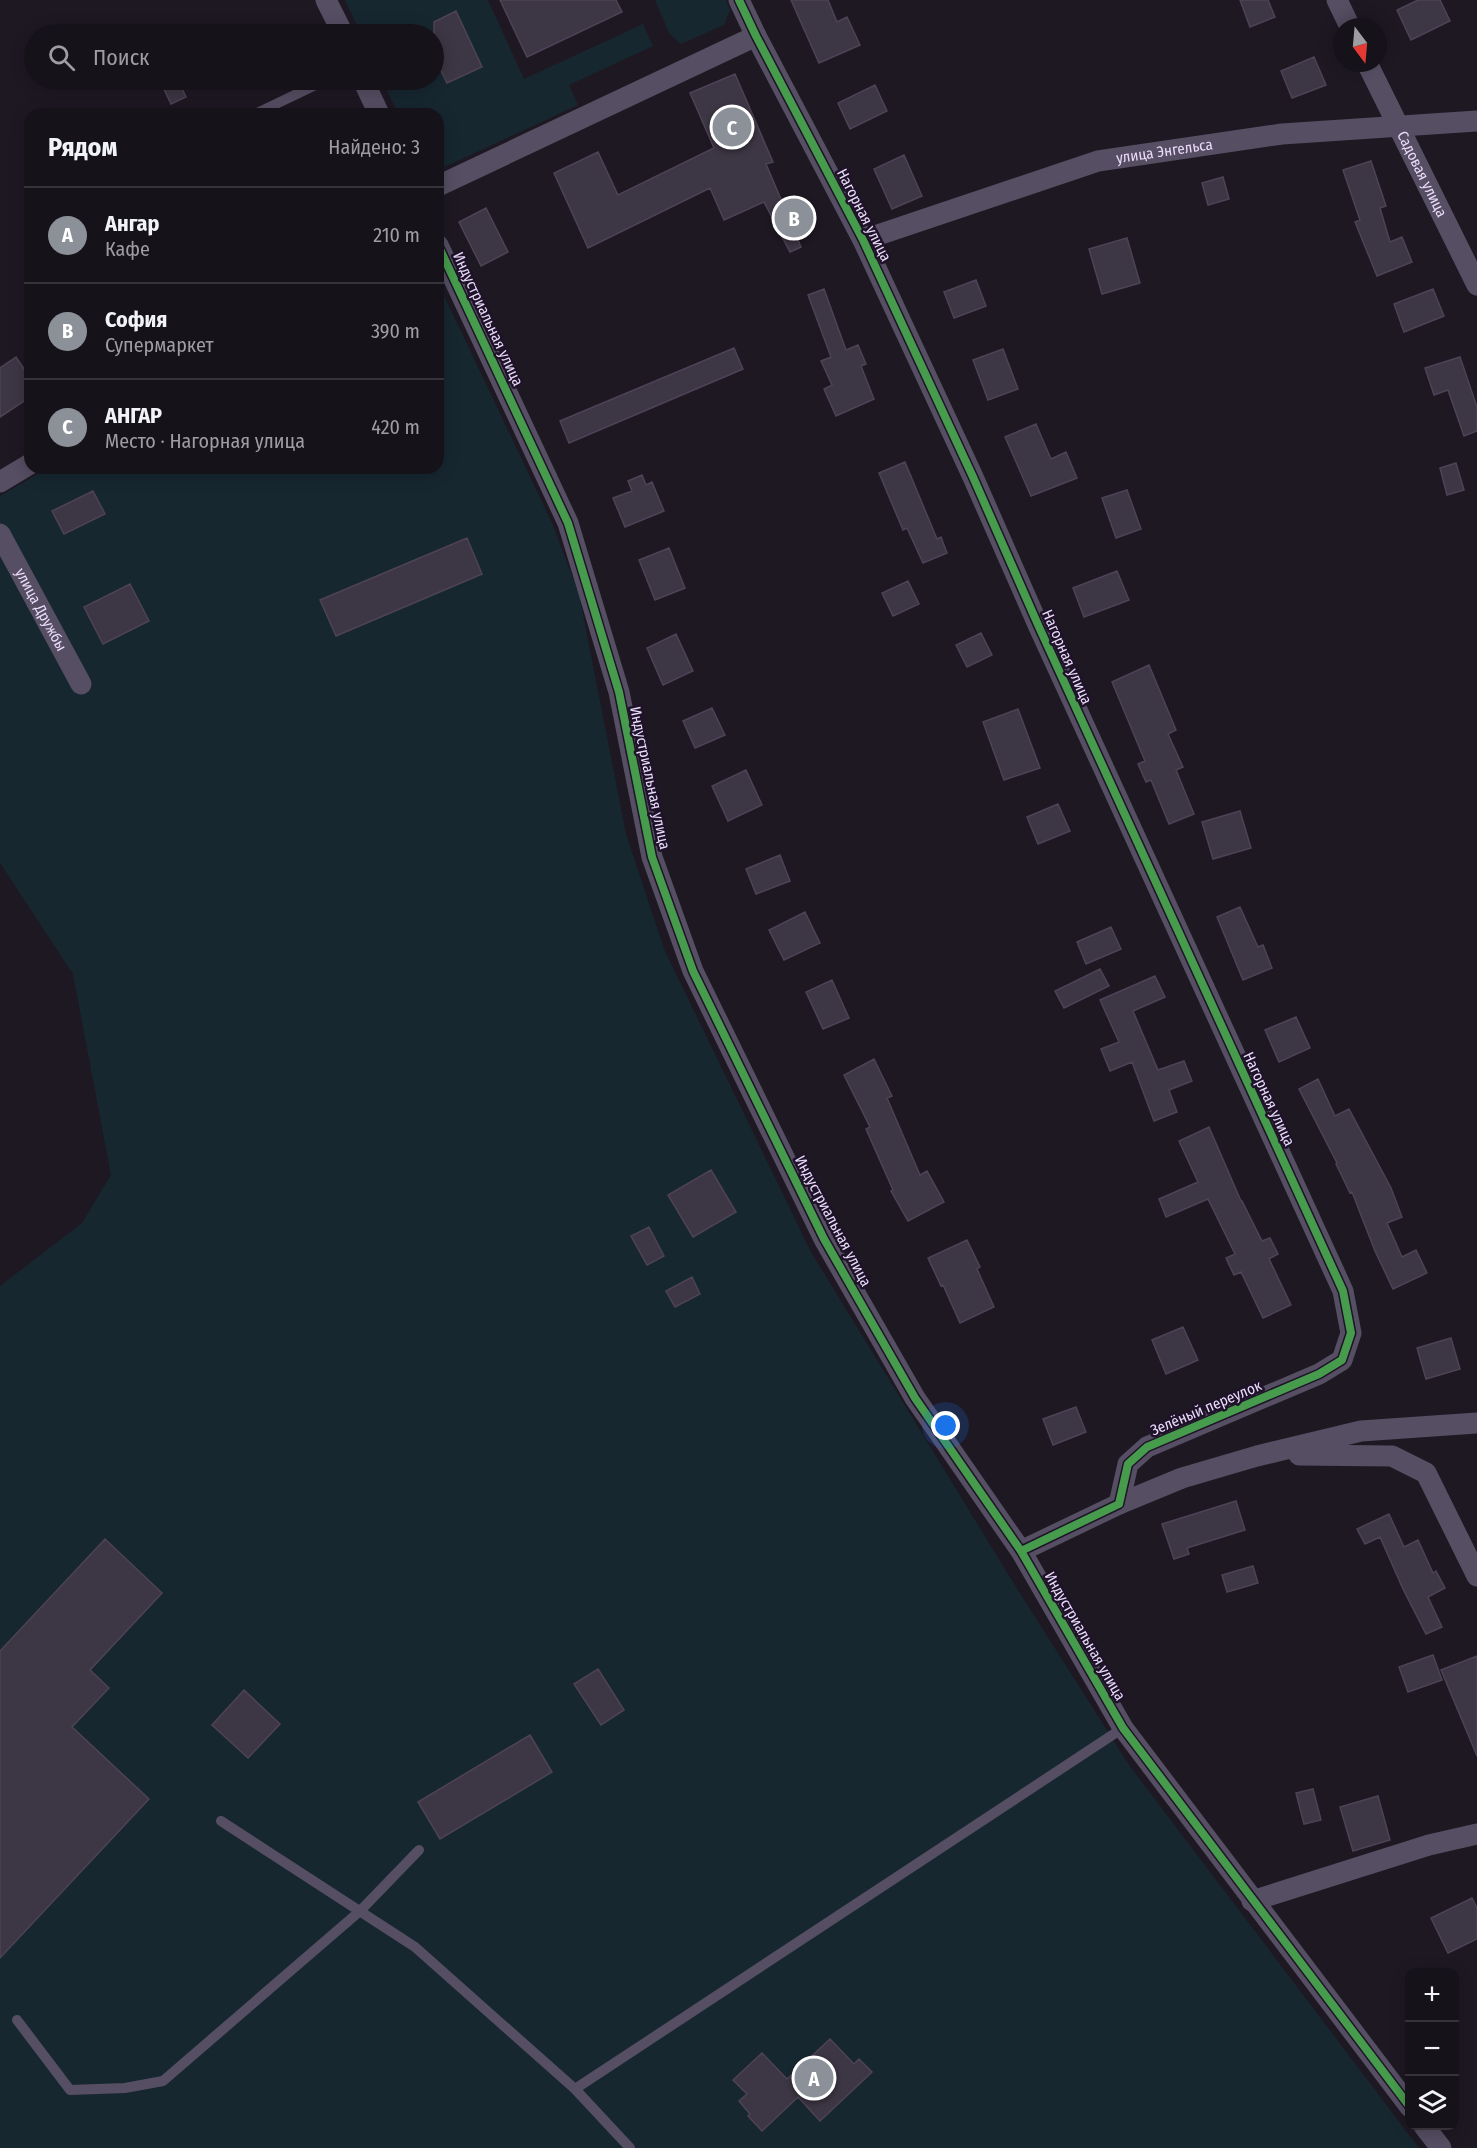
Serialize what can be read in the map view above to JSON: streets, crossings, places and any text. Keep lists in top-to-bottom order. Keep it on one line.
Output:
{"streets":{"street":["улица Энгельса","Садовая улица","Нагорная улица","Индустриальная улица","улица Дружбы","Зелёный переулок"]},"crossings":[["улица Энгельса","Садовая улица"],["улица Энгельса","Нагорная улица"],["Нагорная улица","Зелёный переулок"]],"north":"bottom","page":{"search":"Поиск","pins":["C","B","A"],"heading":["Рядом","Найдено: 3"],"list":[{"mark":"A","name":"Ангар","note":"Кафе","value":"210 m"},{"mark":"B","name":"София","note":"Супермаркет","value":"390 m"},{"mark":"C","name":"АНГАР","note":"Место · Нагорная улица","value":"420 m"}],"map_buttons":["+","−"]}}
